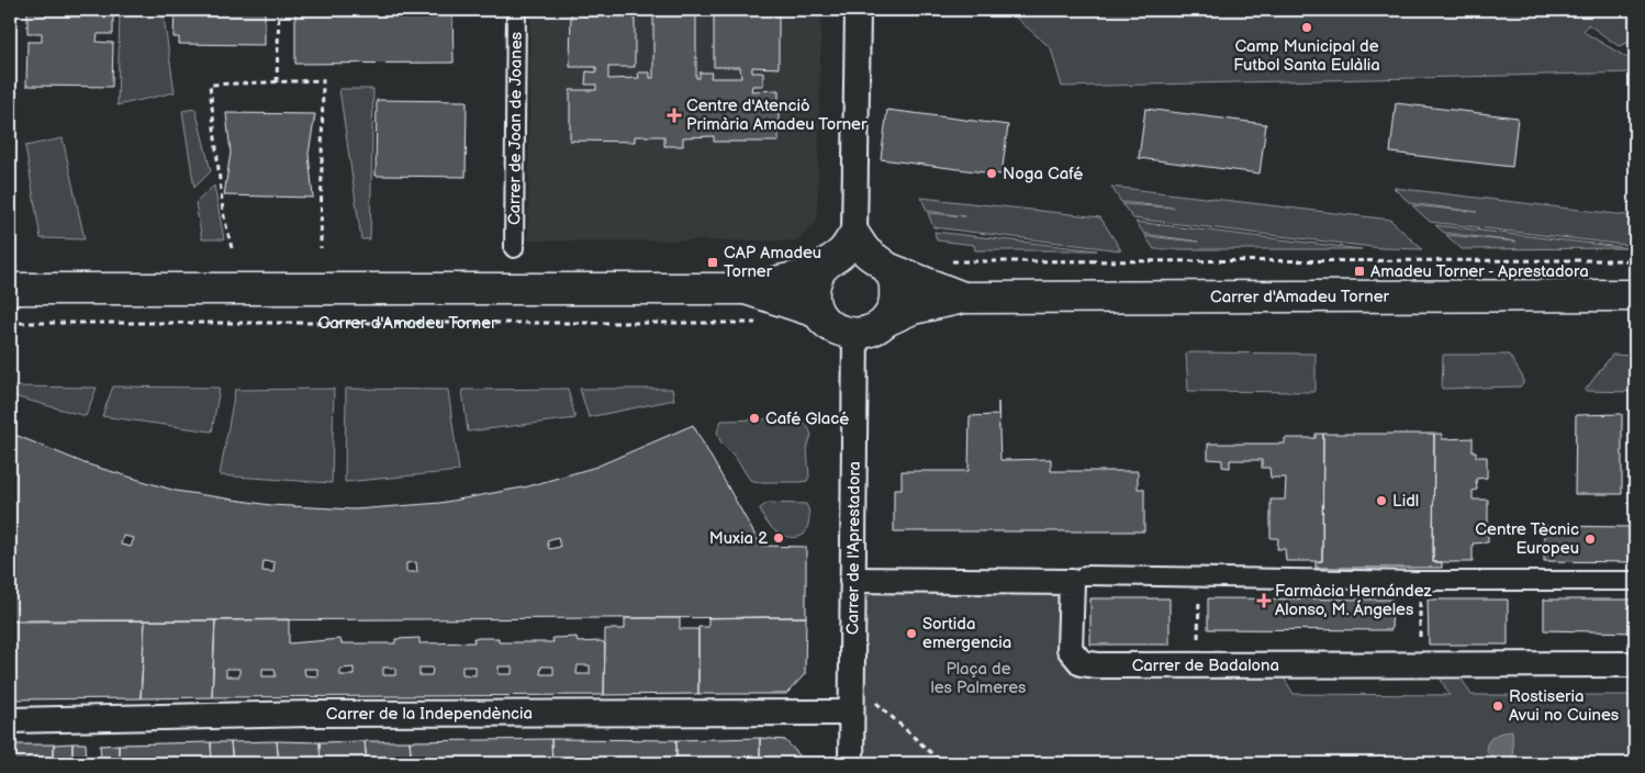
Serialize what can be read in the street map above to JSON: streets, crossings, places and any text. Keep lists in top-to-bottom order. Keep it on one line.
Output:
{"streets":{"street":["Carrer de Joan de Joanes","Carrer d'Amadeu Torner","Carrer de l'Aprestadora","Carrer de Badalona","Carrer de la Independència"]},"crossings":[["Carrer d'Amadeu Torner","Carrer de l'Aprestadora"],["Carrer de l'Aprestadora","Carrer de Badalona"],["Carrer de l'Aprestadora","Carrer de la Independència"]],"parks":["Plaça de les Palmeres"],"places":{"other":["Camp Municipal de Futbol Santa Eulàlia","Noga Café","Café Glacé","Lidl","Muxia 2","Centre Tècnic Europeu","Sortida emergencia","Rostiseria Avui no Cuines"],"health":["Centre d'Atenció Primària Amadeu Torner","Farmàcia Hernández Alonso, M. Ángeles"],"transit":["CAP Amadeu Torner","Amadeu Torner - Aprestadora"]}}
